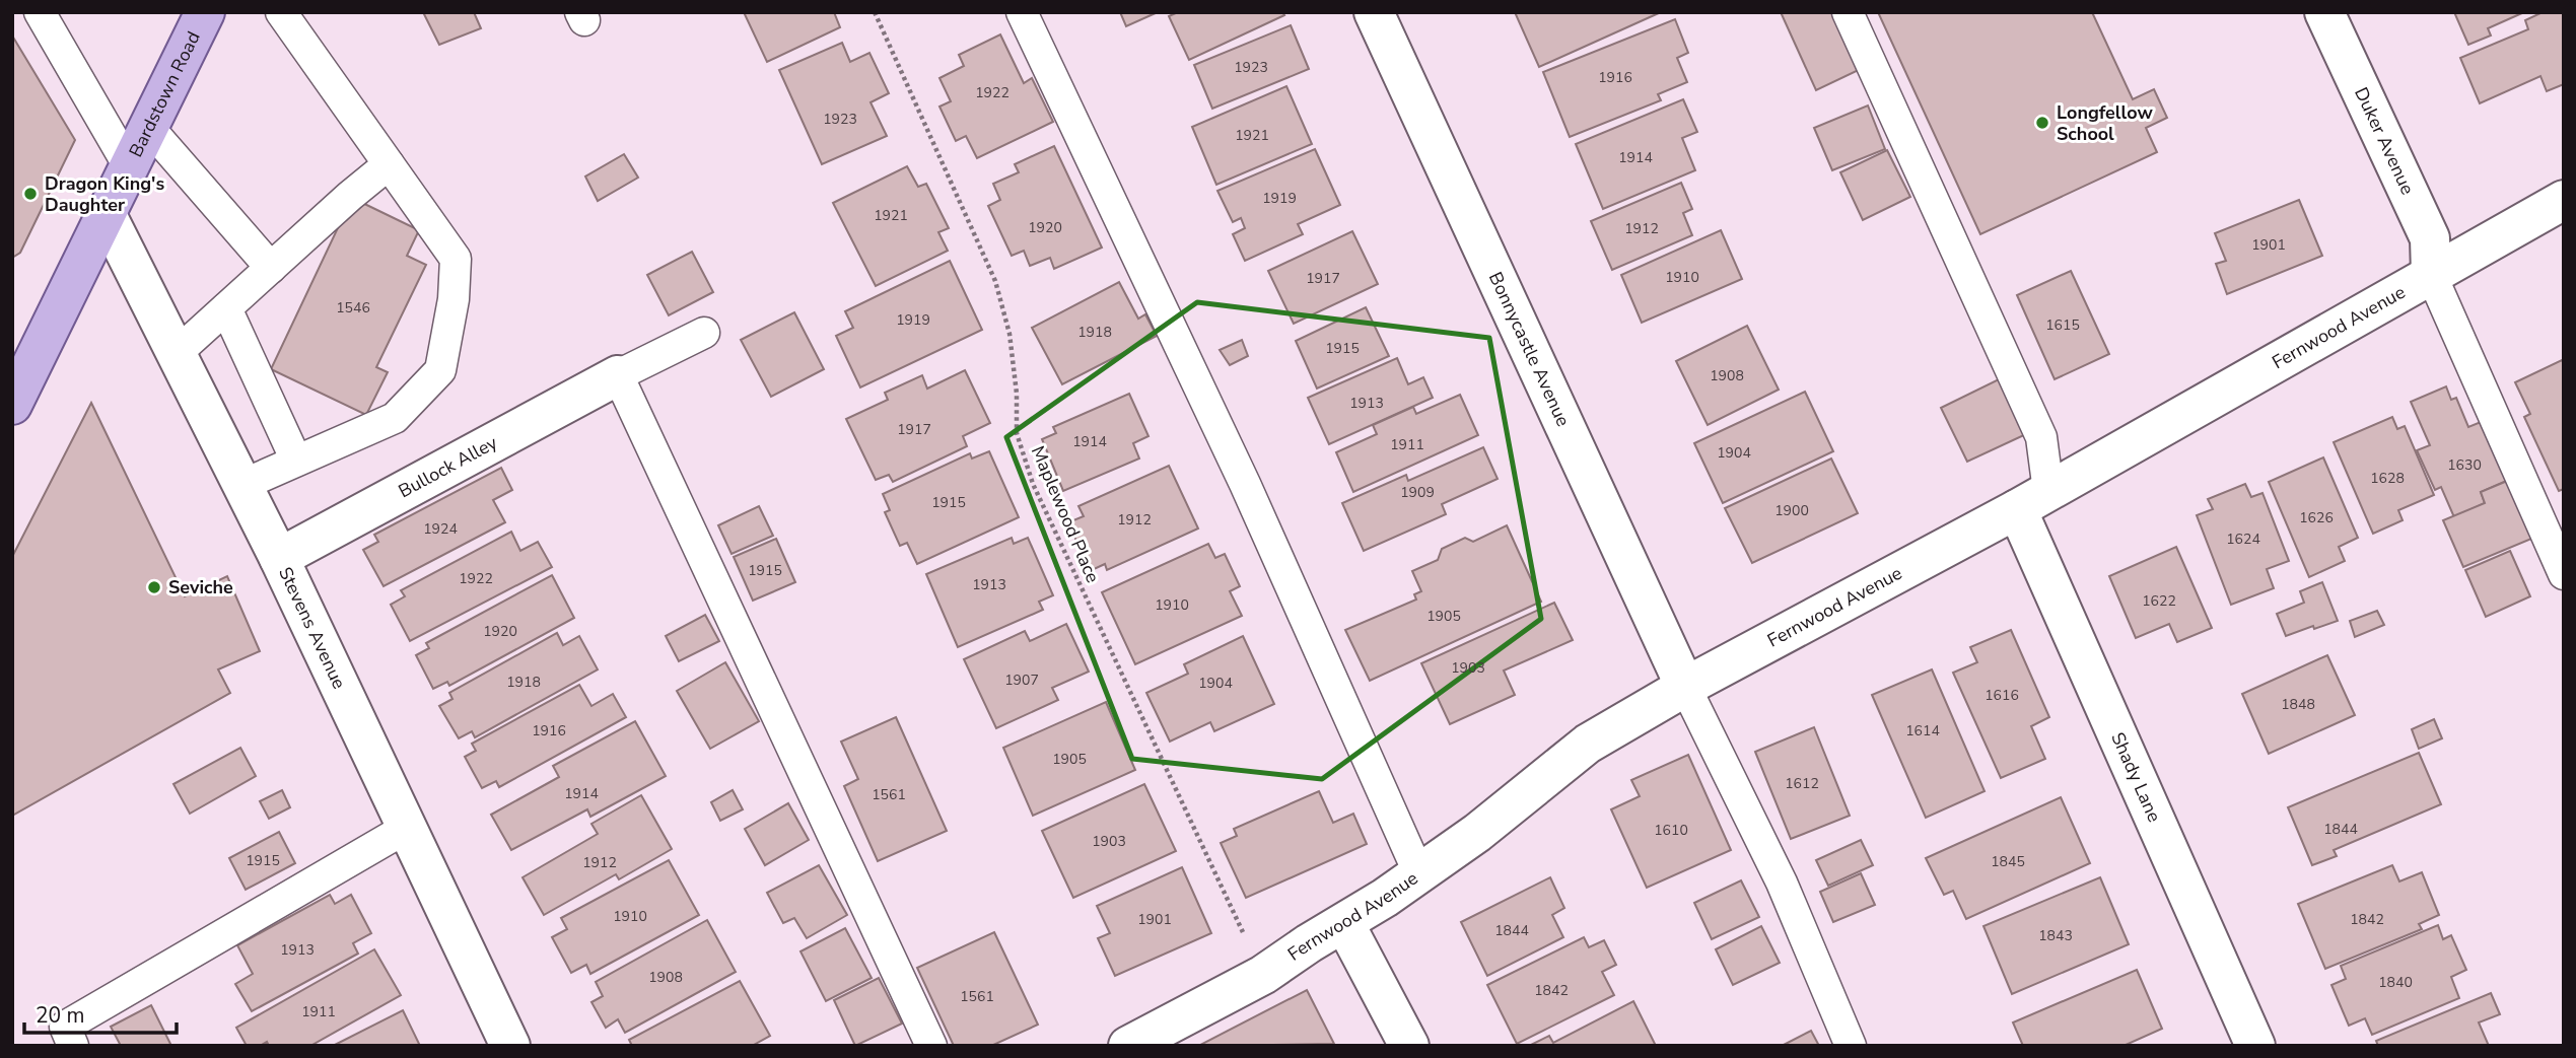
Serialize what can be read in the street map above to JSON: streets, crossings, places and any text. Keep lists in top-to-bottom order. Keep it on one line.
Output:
{"streets":{"main road":["Bardstown Road"],"street":["Duker Avenue","Fernwood Avenue","Bonnycastle Avenue","Bullock Alley","Stevens Avenue","Shady Lane"],"path":["Maplewood Place"]},"crossings":[["Bardstown Road","Stevens Avenue"],["Duker Avenue","Fernwood Avenue"],["Fernwood Avenue","Bonnycastle Avenue"],["Fernwood Avenue","Maplewood Place"],["Fernwood Avenue","Shady Lane"],["Bullock Alley","Stevens Avenue"]],"places":["Longfellow School","Dragon King's Daughter","Seviche"],"house_numbers":["1923","1916","1922","1923","1921","1914","1919","1921","1920","1912","1901","1910","1917","1546","1919","1615","1918","1915","1908","1913","1917","1914","1911","1904","1630","1628","1909","1915","1900","1626","1912","1924","1624","1915","1922","1913","1622","1910","1905","1920","1903","1907","1918","1904","1616","1848","1916","1614","1905","1612","1914","1561","1844","1610","1903","1915","1845","1912","1910","1901","1842","1844","1843","1913","1908","1840","1842","1561","1911"],"scale_bar":"20 m"}
